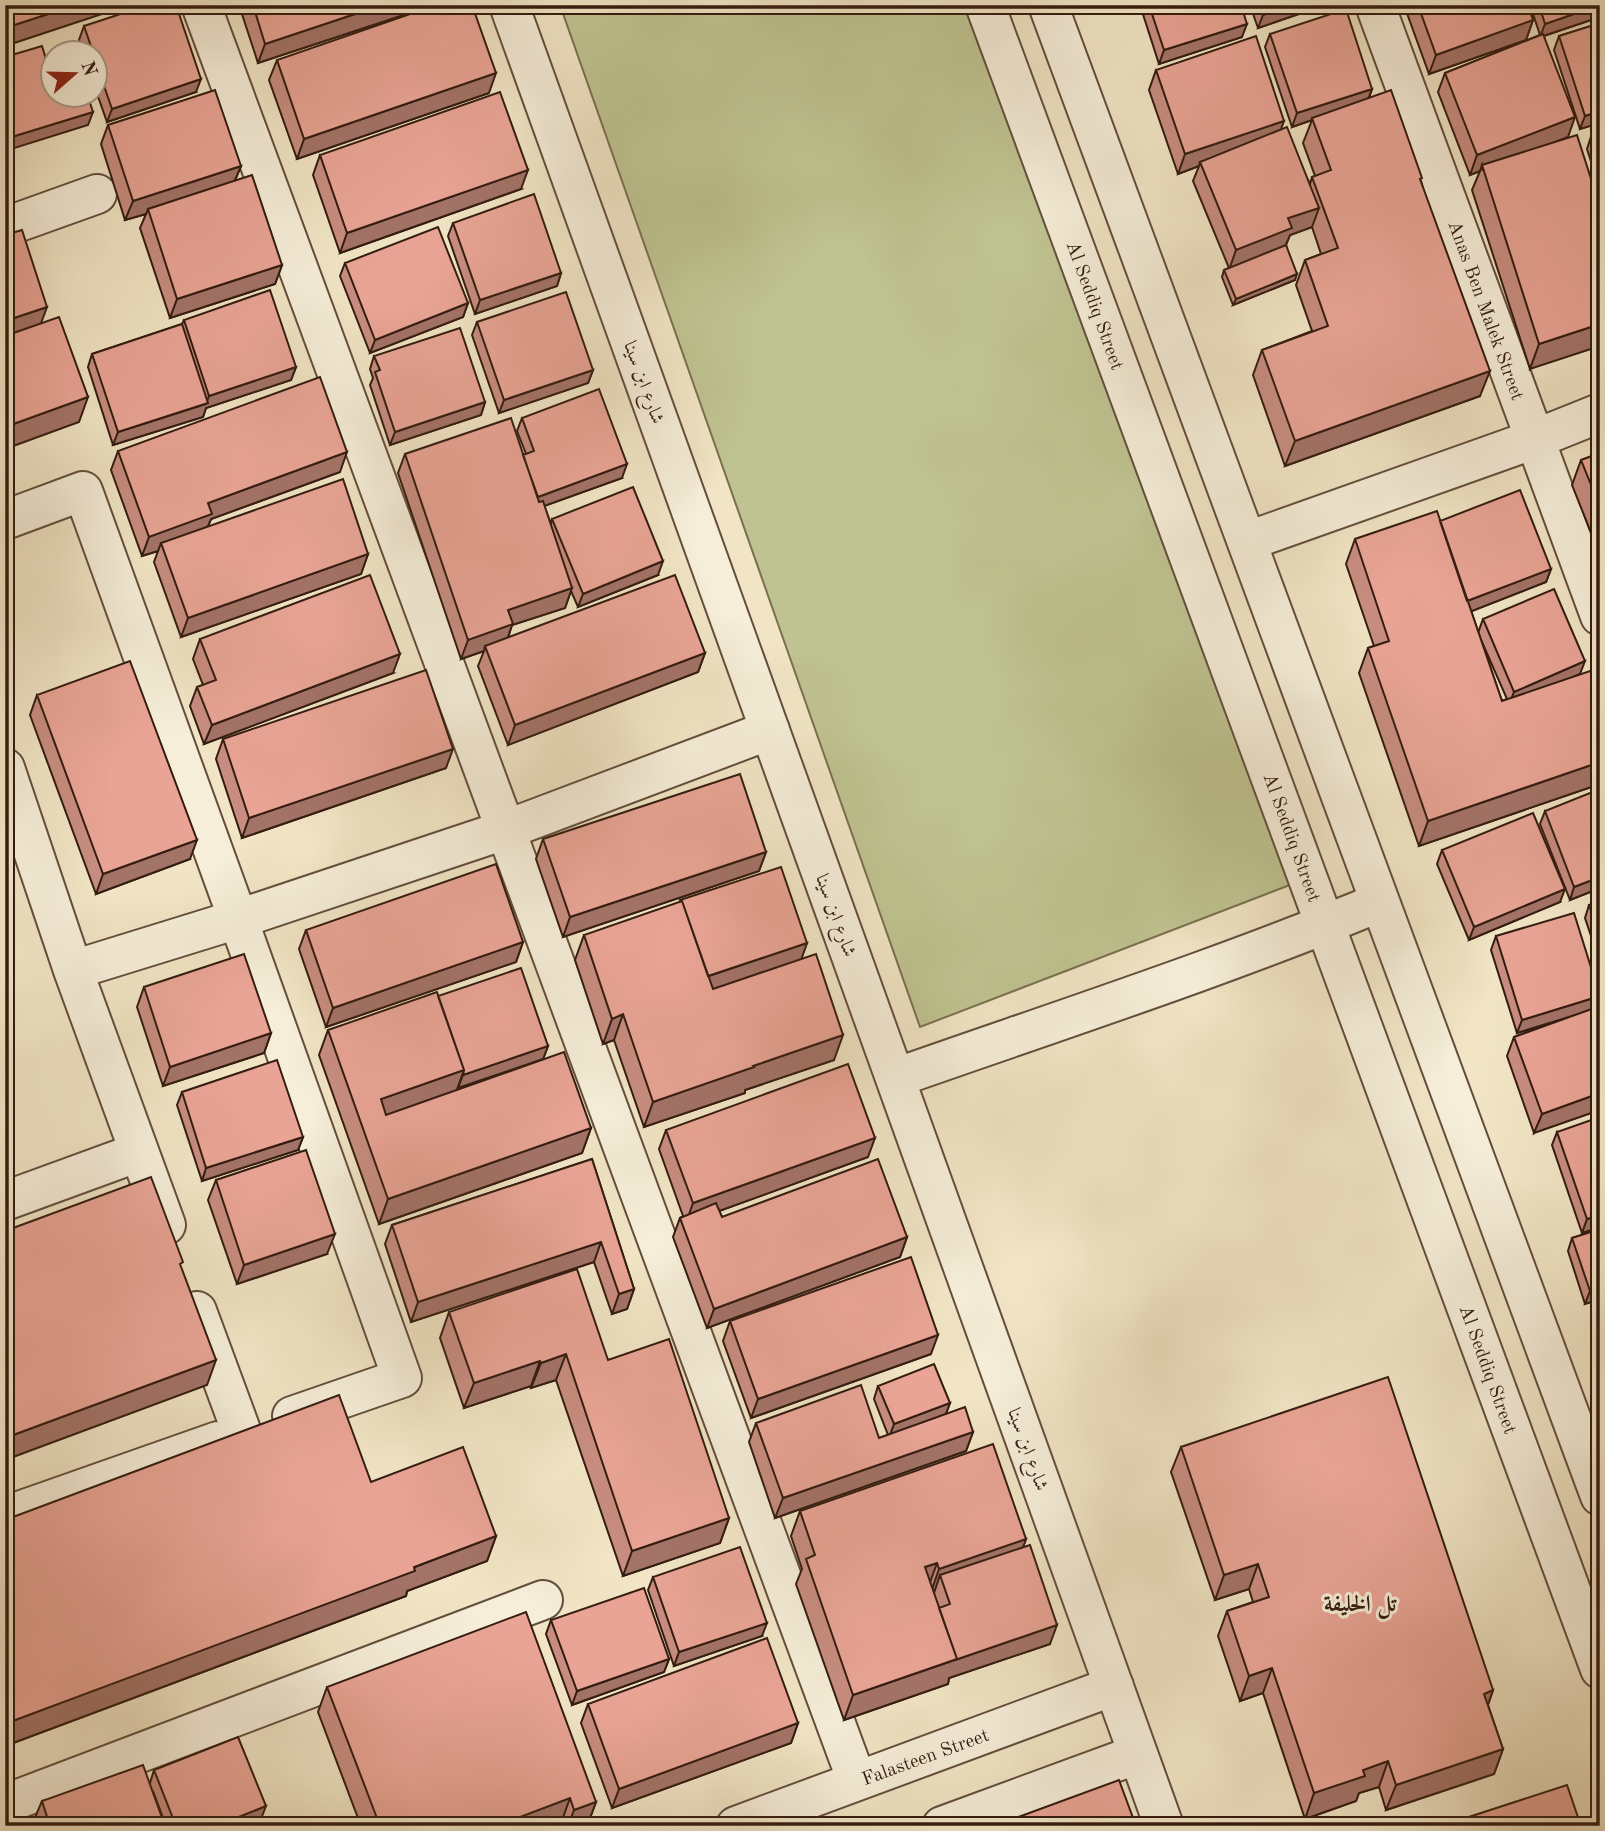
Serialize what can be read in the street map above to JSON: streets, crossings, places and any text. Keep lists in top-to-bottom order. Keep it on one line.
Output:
{"streets":{"street":["Al Seddiq Street","Anas Ben Malek Street","شارع ابن سينا","Falasteen Street"]},"crossings":[["شارع ابن سينا","Falasteen Street"]],"districts":["تل الخليفة"],"north":"right"}
